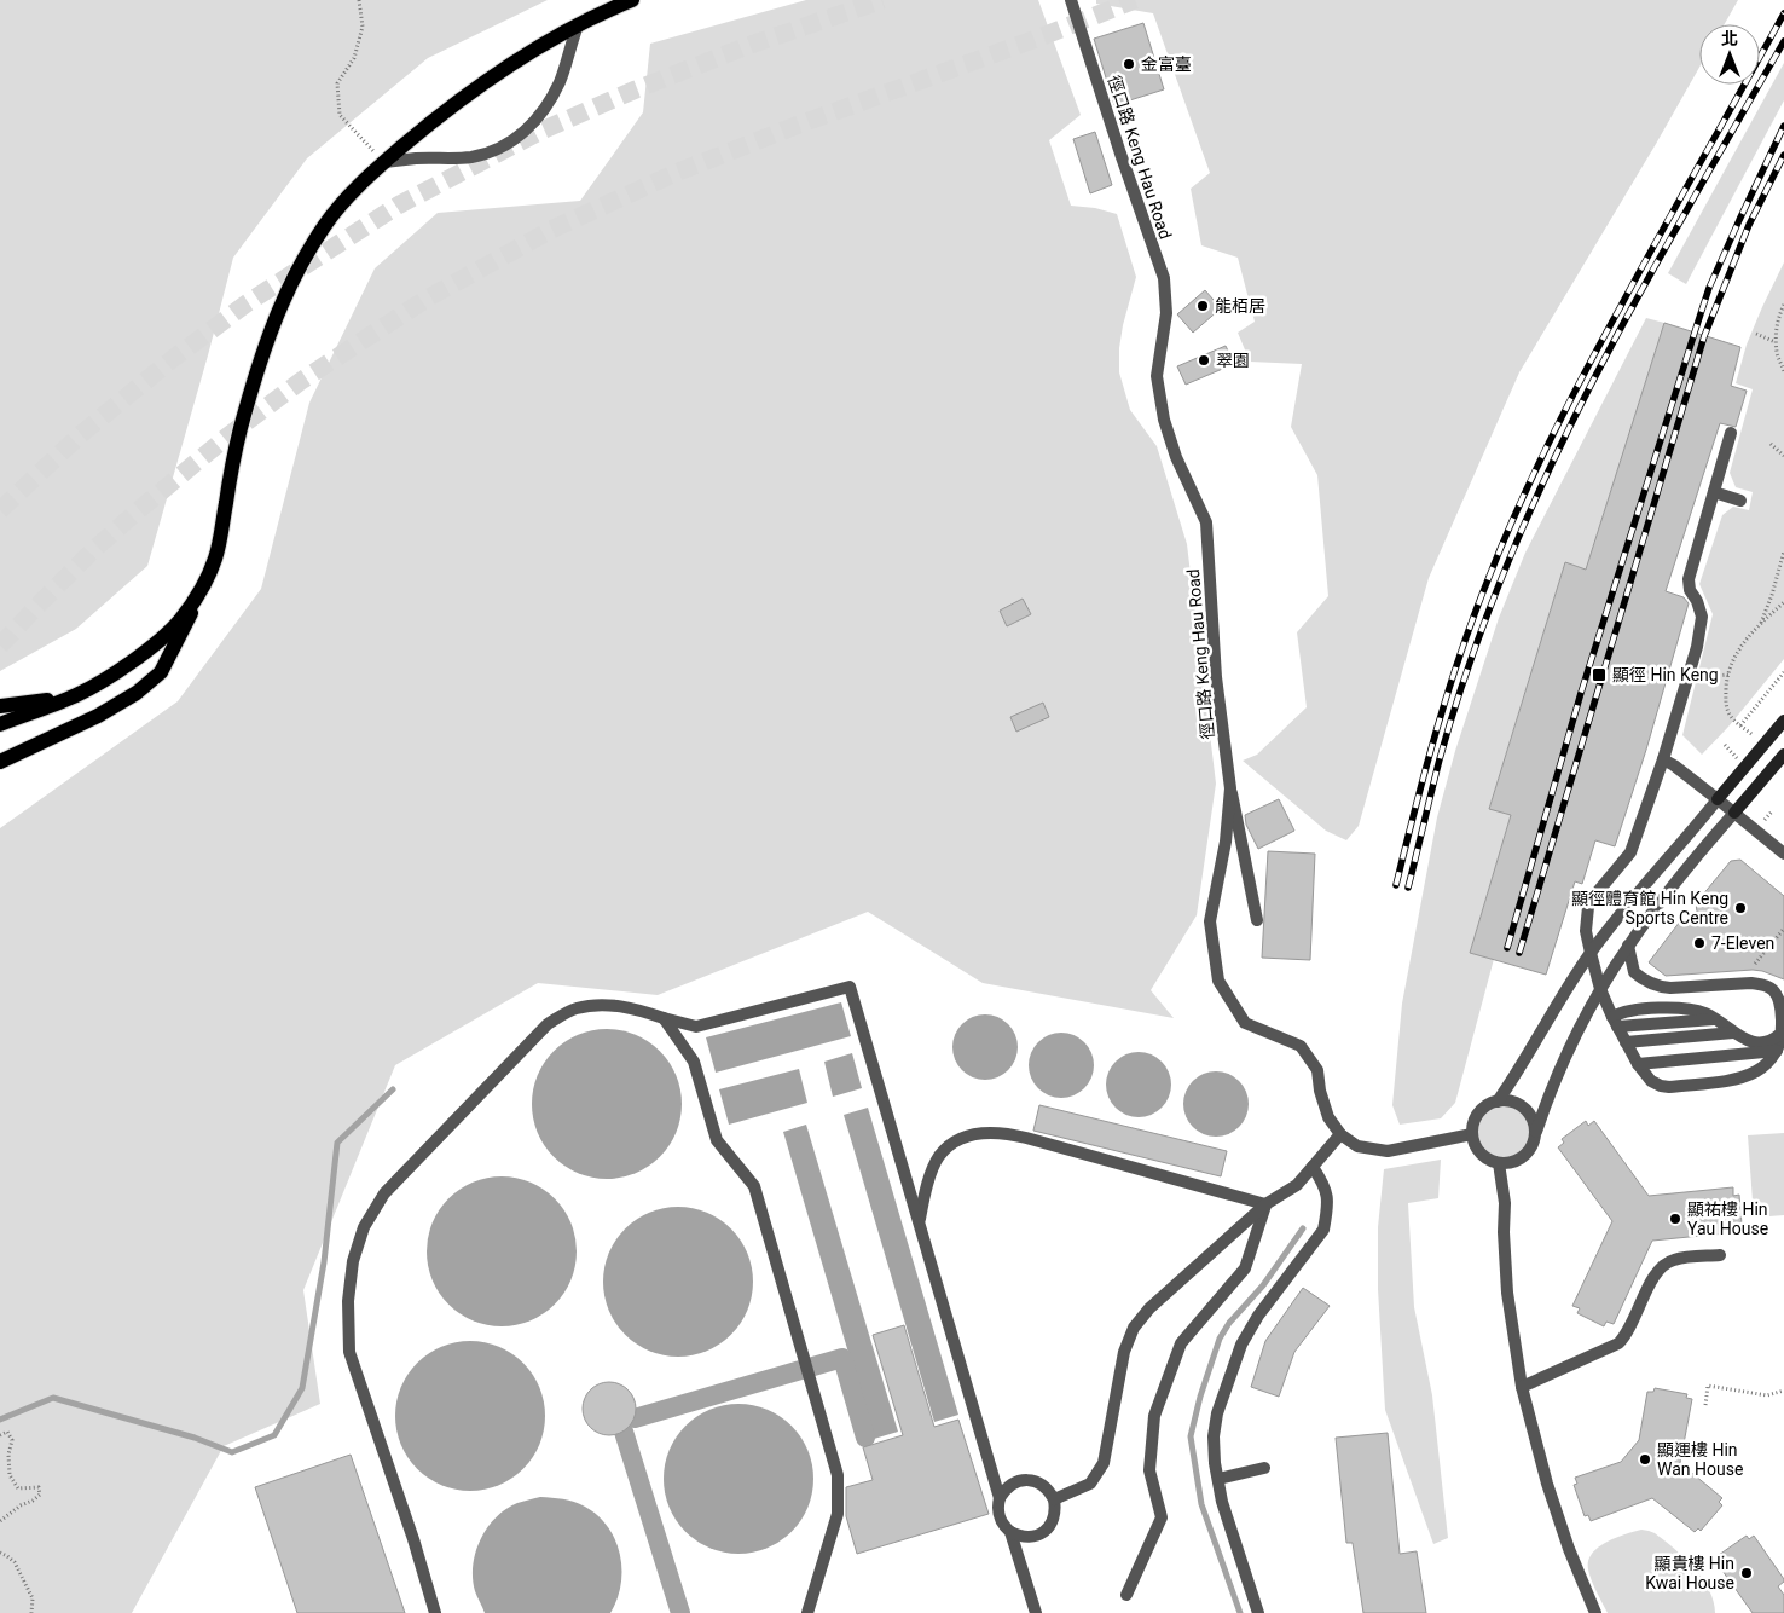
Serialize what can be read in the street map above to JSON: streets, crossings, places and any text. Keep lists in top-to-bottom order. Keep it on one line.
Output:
{"streets":{"street":["徑口路 Keng Hau Road"]},"places":{"other":["金富臺","能栢居","翠園","顯徑體育館 Hin Keng Sports Centre","7-Eleven","顯祐樓 Hin Yau House","顯運樓 Hin Wan House","顯貴樓 Hin Kwai House"],"transit":["顯徑 Hin Keng"]},"north":"top"}
